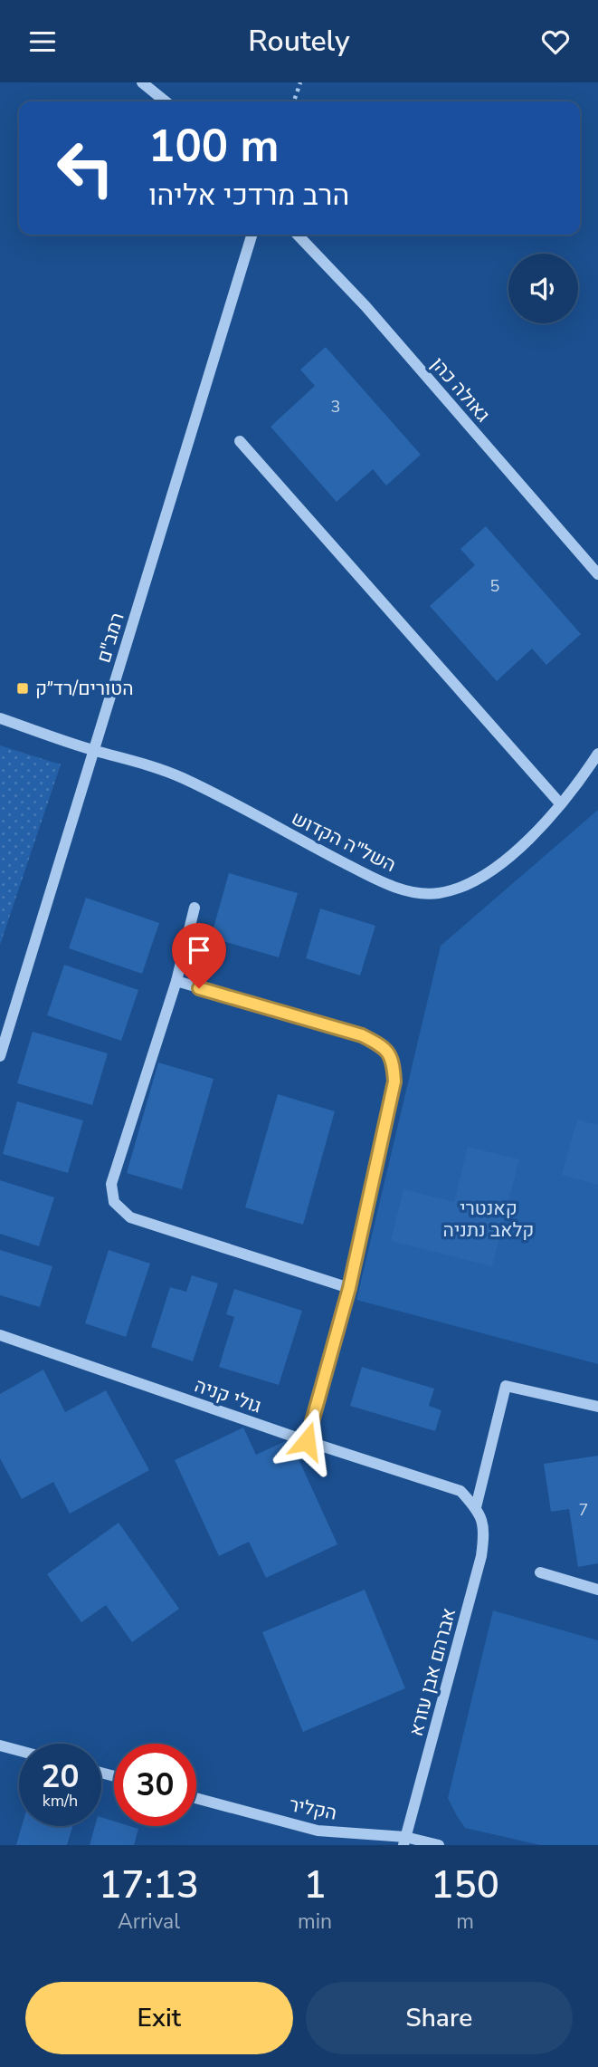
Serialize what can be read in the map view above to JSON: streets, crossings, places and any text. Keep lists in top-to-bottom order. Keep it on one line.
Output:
{"streets":{"street":["גאולה כהן","רמב\"ם","השל\"ה הקדוש","גולי קניה","אברהם אבן עזרא","הקליר"]},"crossings":[["רמב\"ם","השל\"ה הקדוש"],["גולי קניה","אברהם אבן עזרא"],["אברהם אבן עזרא","הקליר"]],"parks":["קאנטרי קלאב נתניה"],"places":{"transit":["הטורים/רד״ק"]},"house_numbers":["3","5","7"],"page":{"header":"Routely","turn":["100 m","הרב מרדכי אליהו"],"speed":"20 km/h","limit":"30","eta":["17:13","Arrival","1","min","150","m"],"buttons":["Exit","Share"]}}
